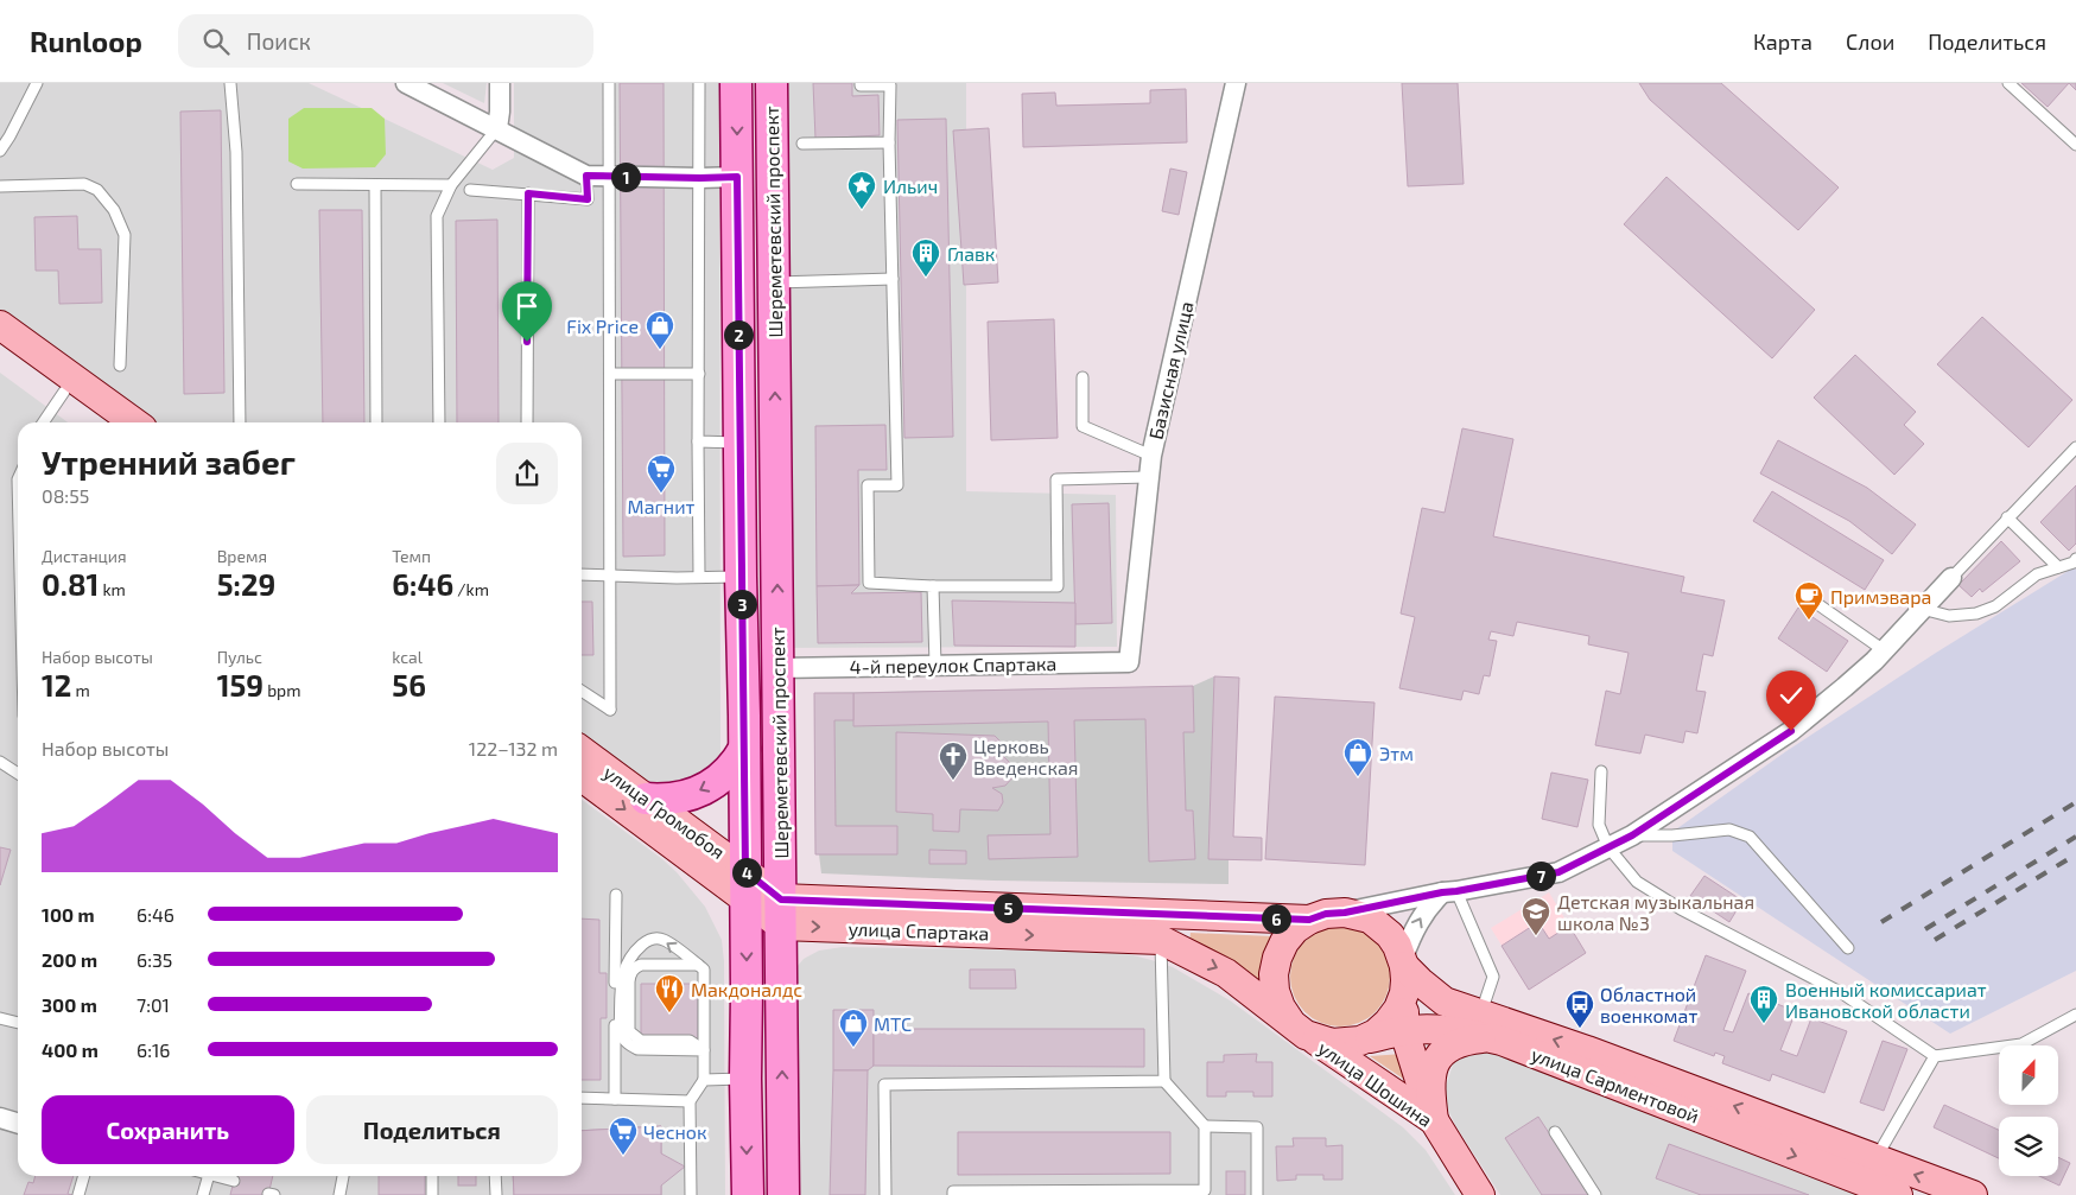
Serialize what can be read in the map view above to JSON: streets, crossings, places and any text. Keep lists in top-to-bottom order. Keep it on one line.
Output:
{"streets":{"main road":["Шереметевский проспект","улица Громобоя","улица Спартака","улица Шошина","улица Сарментовой"],"street":["Базисная улица","4-й переулок Спартака"]},"crossings":[["Шереметевский проспект","4-й переулок Спартака"],["Шереметевский проспект","улица Громобоя"],["Шереметевский проспект","улица Спартака"],["Базисная улица","4-й переулок Спартака"],["улица Спартака","улица Шошина"],["улица Спартака","улица Сарментовой"],["улица Шошина","улица Сарментовой"]],"places":{"place":["Ильич"],"building":["Главк","Военный комиссариат Ивановской области"],"shop":["Fix Price","Этм","МТС"],"supermarket":["Магнит","Чеснок"],"cafe":["Примэвара"],"church":["Церковь Введенская"],"school or university":["Детская музыкальная школа №3"],"restaurant":["Макдоналдс"],"bus stop":["Областной военкомат"]},"north":"top","page":{"header":"Runloop","search":"Поиск","nav":["Карта","Слои","Поделиться"],"pins":["1","2","3","4","7","5","6"],"heading":["Утренний забег","08:55"],"stats":[["Дистанция","0.81 km"],["Время","5:29"],["Темп","6:46 /km"],["Набор высоты","12 m"],["Пульс","159 bpm"],["kcal","56"]],"chart":["Набор высоты","122–132 m"],"list":[{"name":"100 m","note":"6:46"},{"name":"200 m","note":"6:35"},{"name":"300 m","note":"7:01"},{"name":"400 m","note":"6:16"}],"buttons":["Сохранить","Поделиться"]}}
